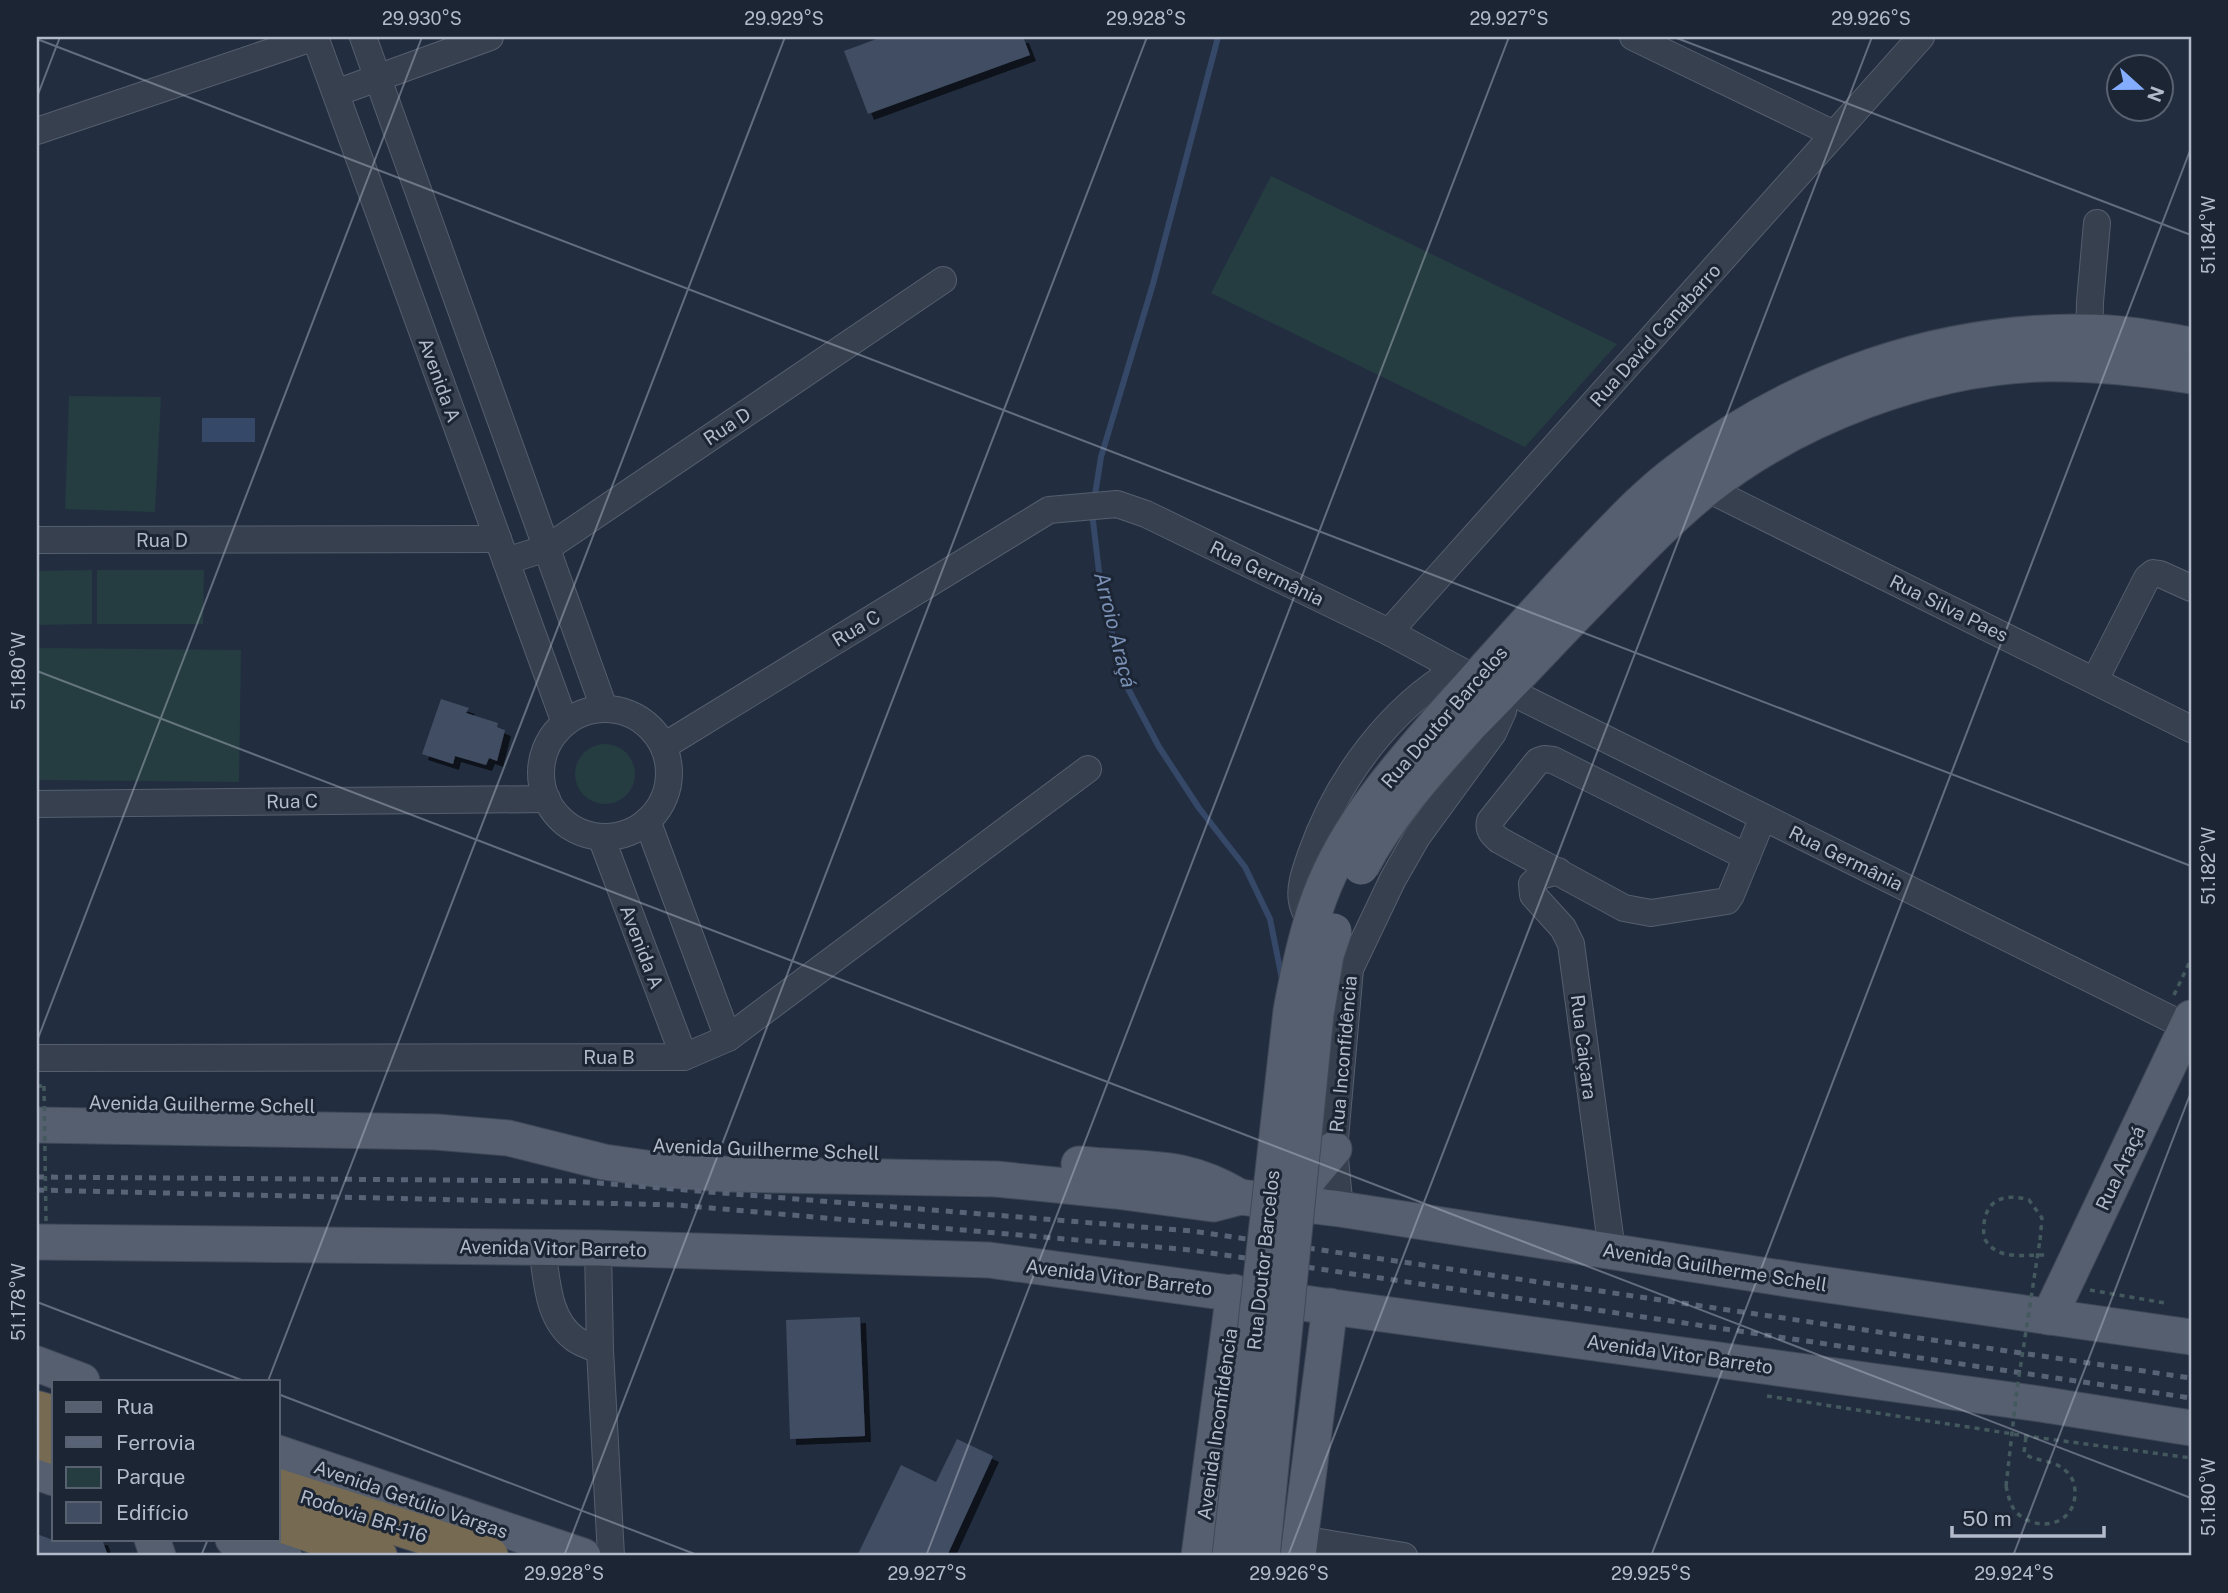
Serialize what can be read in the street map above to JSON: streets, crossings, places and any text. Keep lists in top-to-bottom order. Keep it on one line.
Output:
{"streets":{"highway":["Rodovia BR-116"],"main road":["Rua Doutor Barcelos","Avenida Guilherme Schell","Rua Araçá","Avenida Vitor Barreto","Avenida Inconfidência","Avenida Getúlio Vargas"],"street":["Rua David Canabarro","Avenida A","Rua D","Rua Germânia","Rua Silva Paes","Rua C","Rua Caiçara","Rua Inconfidência","Rua B"]},"crossings":[["Rua David Canabarro","Rua Germânia"],["Avenida A","Rua D"],["Avenida A","Rua C"],["Avenida A","Rua B"],["Rua Germânia","Rua C"],["Rua Germânia","Rua Doutor Barcelos"],["Rua Germânia","Rua Inconfidência"],["Rua Germânia","Rua Araçá"],["Rua Silva Paes","Rua Doutor Barcelos"],["Rua Doutor Barcelos","Rua Inconfidência"],["Rua Caiçara","Avenida Guilherme Schell"],["Rua Inconfidência","Avenida Guilherme Schell"],["Avenida Guilherme Schell","Rua Araçá"],["Avenida Vitor Barreto","Avenida Inconfidência"]],"water":["Arroio Araçá"],"legend":["Rua","Ferrovia","Parque","Edifício"],"scale_bar":"50 m","north":"right","coordinates":["29.930°S","29.929°S","29.928°S","29.927°S","29.926°S","51.184°W","51.180°W","51.182°W","51.178°W","29.925°S","29.924°S"]}
